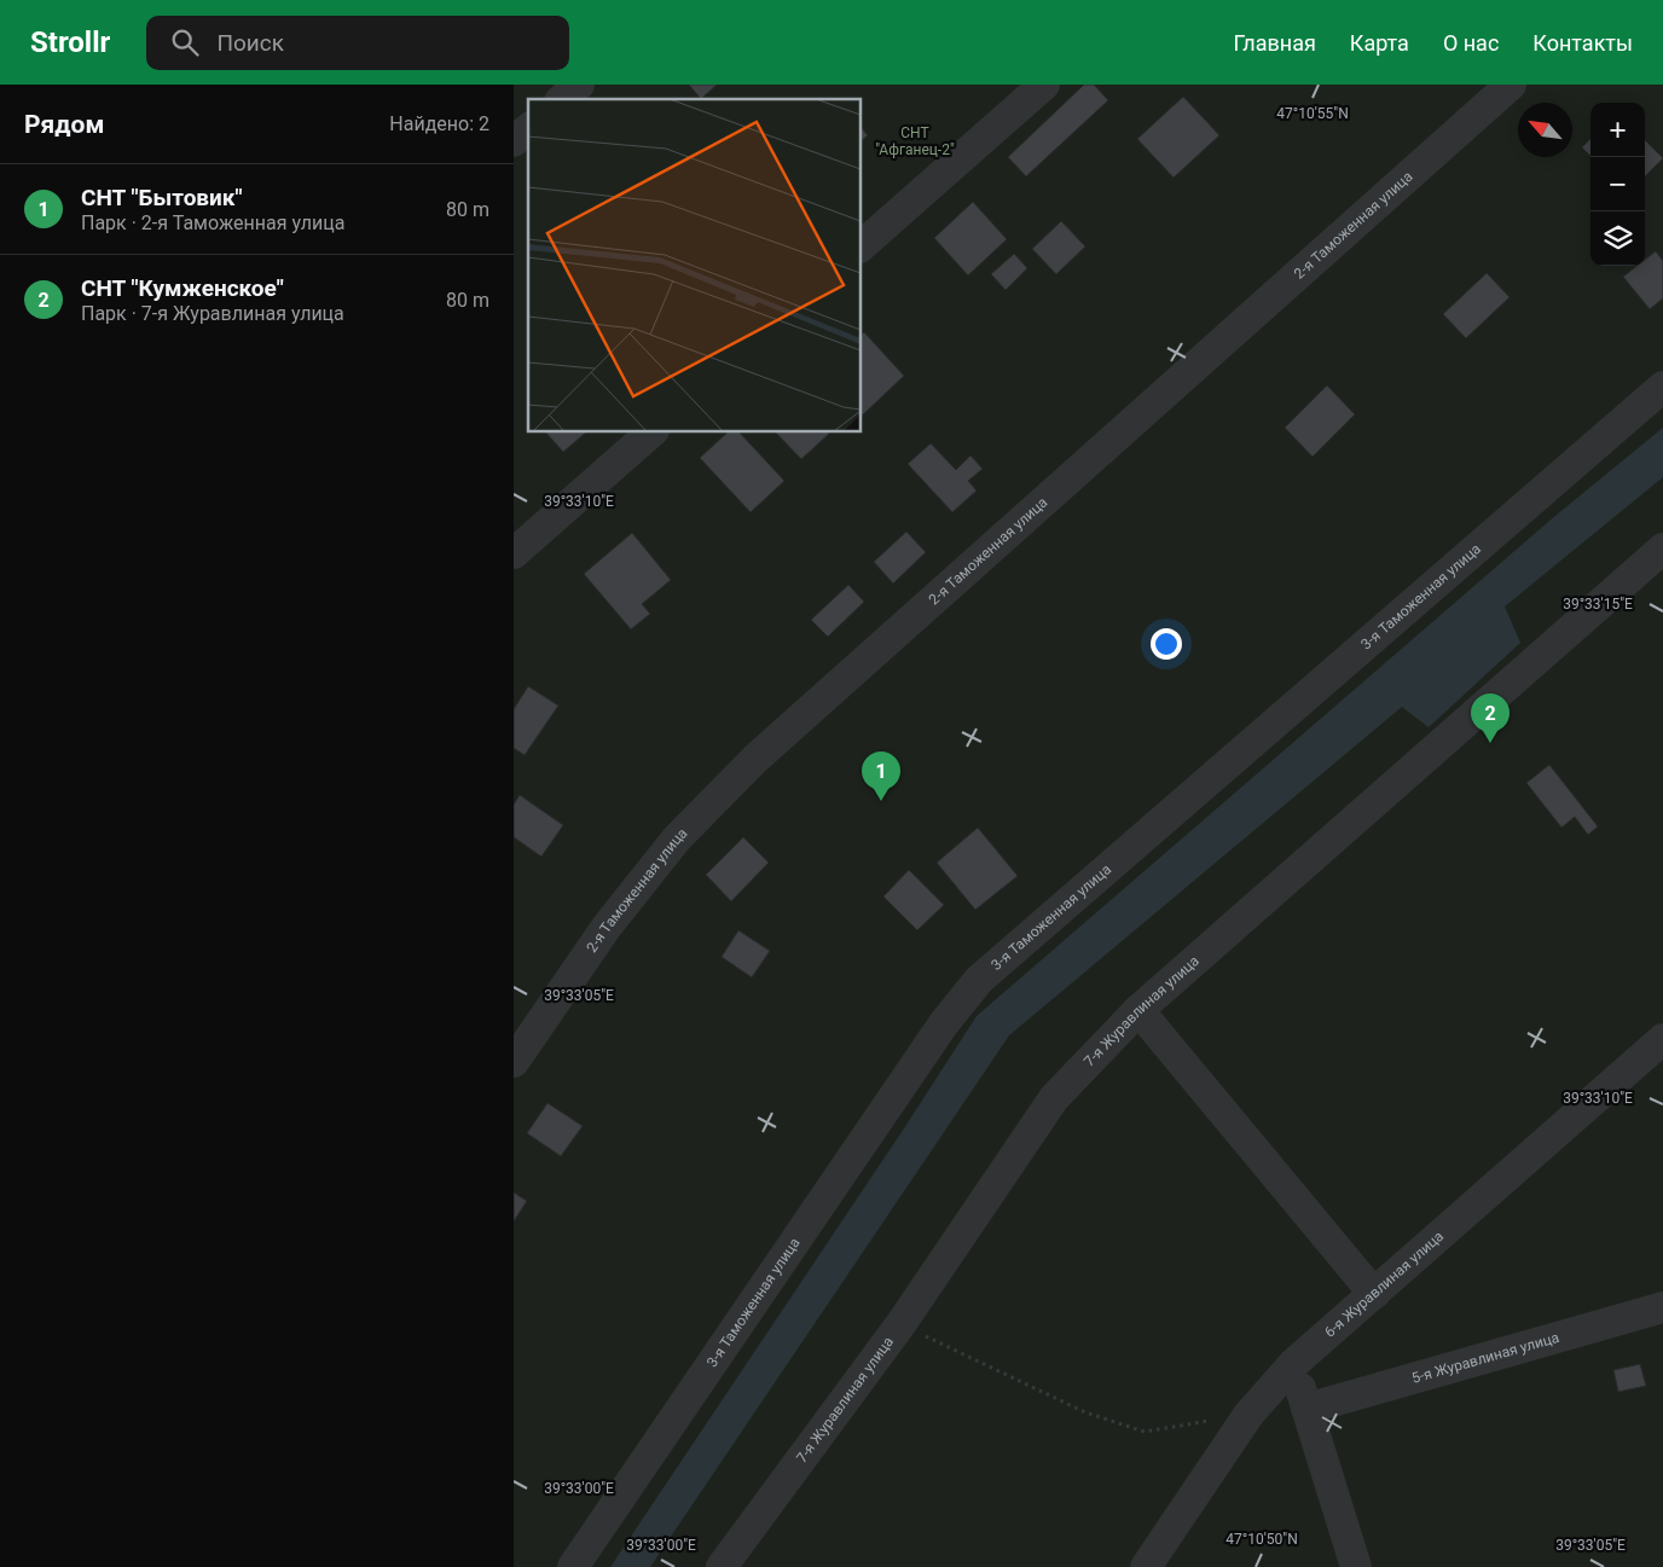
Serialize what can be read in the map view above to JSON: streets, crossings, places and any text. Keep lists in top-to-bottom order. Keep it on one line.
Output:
{"streets":{"street":["2-я Таможенная улица","3-я Таможенная улица","7-я Журавлиная улица","6-я Журавлиная улица","5-я Журавлиная улица"]},"parks":["СНТ \"Афганец-2\""],"north":"top left","page":{"header":"Strollr","search":"Поиск","nav":["Главная","Карта","О нас","Контакты"],"heading":["Рядом","Найдено: 2"],"map_buttons":["+","−"],"list":[{"mark":"1","name":"СНТ \"Бытовик\"","note":"Парк · 2-я Таможенная улица","value":"80 m"},{"mark":"2","name":"СНТ \"Кумженское\"","note":"Парк · 7-я Журавлиная улица","value":"80 m"}],"pins":["2","1"]},"coordinates":["47°10'55\"N","39°33'10\"E","39°33'15\"E","39°33'05\"E","39°33'00\"E","47°10'50\"N"]}
